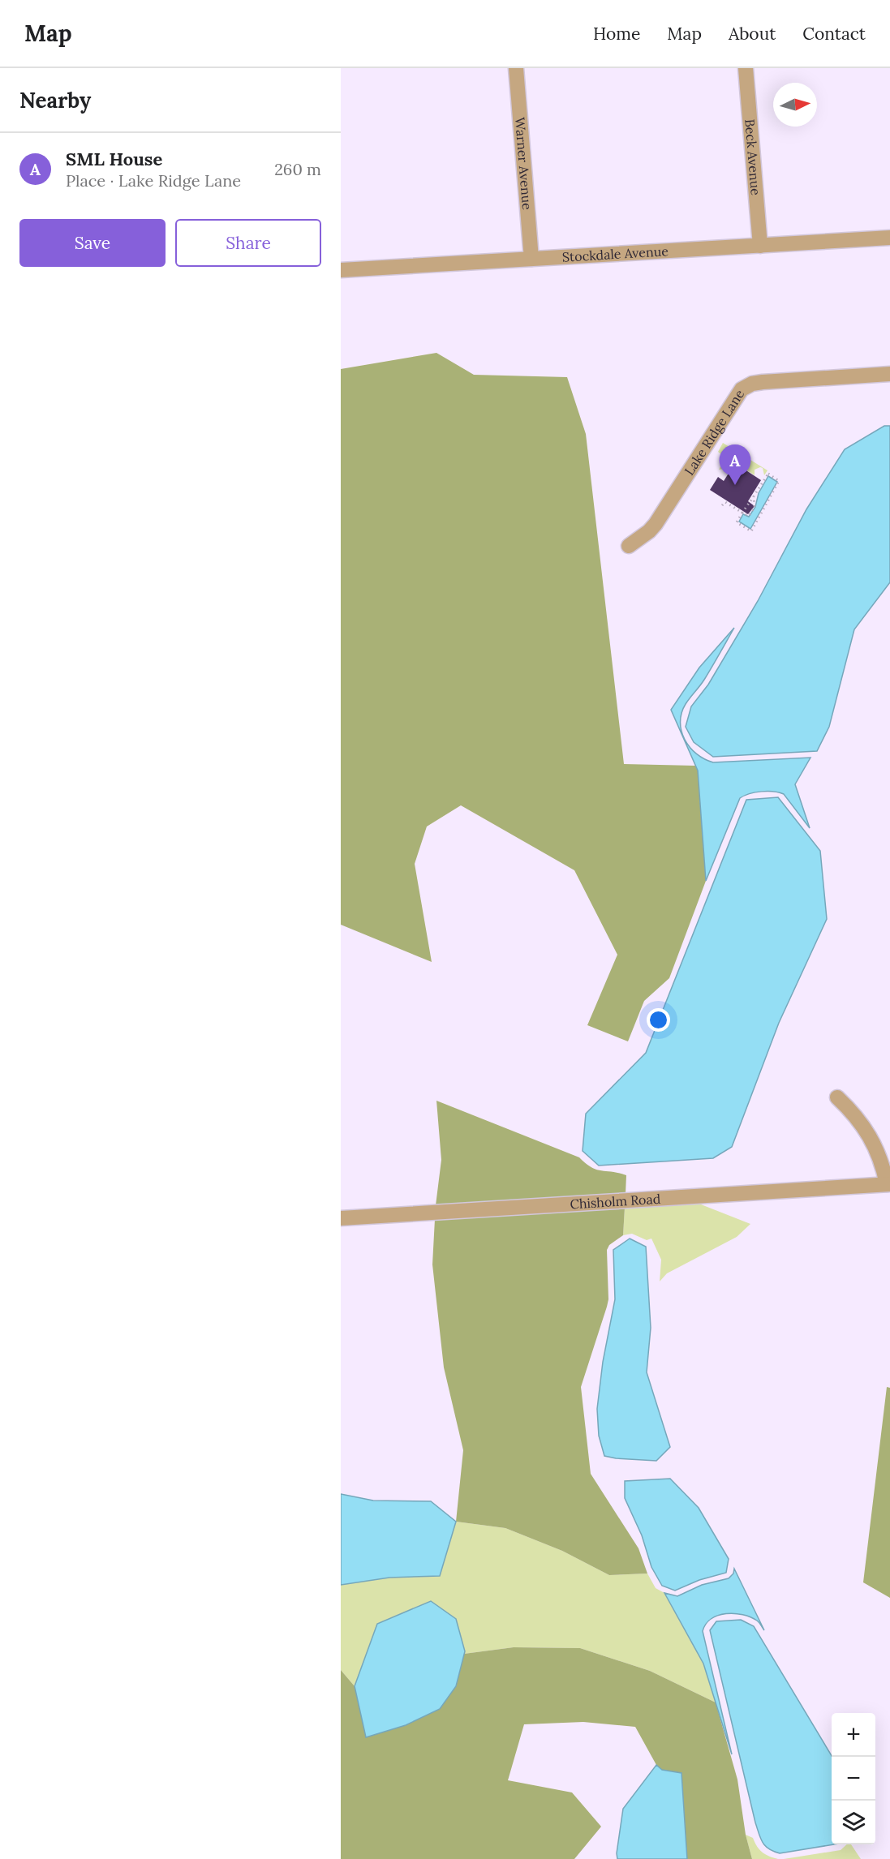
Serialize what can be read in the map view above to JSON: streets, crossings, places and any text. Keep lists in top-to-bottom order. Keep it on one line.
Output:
{"streets":{"street":["Beck Avenue","Warner Avenue","Stockdale Avenue","Lake Ridge Lane","Chisholm Road"]},"crossings":[["Beck Avenue","Stockdale Avenue"],["Warner Avenue","Stockdale Avenue"]],"north":"right","page":{"header":"Map","nav":["Home","Map","About","Contact"],"heading":"Nearby","list":[{"mark":"A","name":"SML House","note":"Place · Lake Ridge Lane","value":"260 m"}],"buttons":["Save","Share"],"pins":"A","map_buttons":["+","−"]}}
